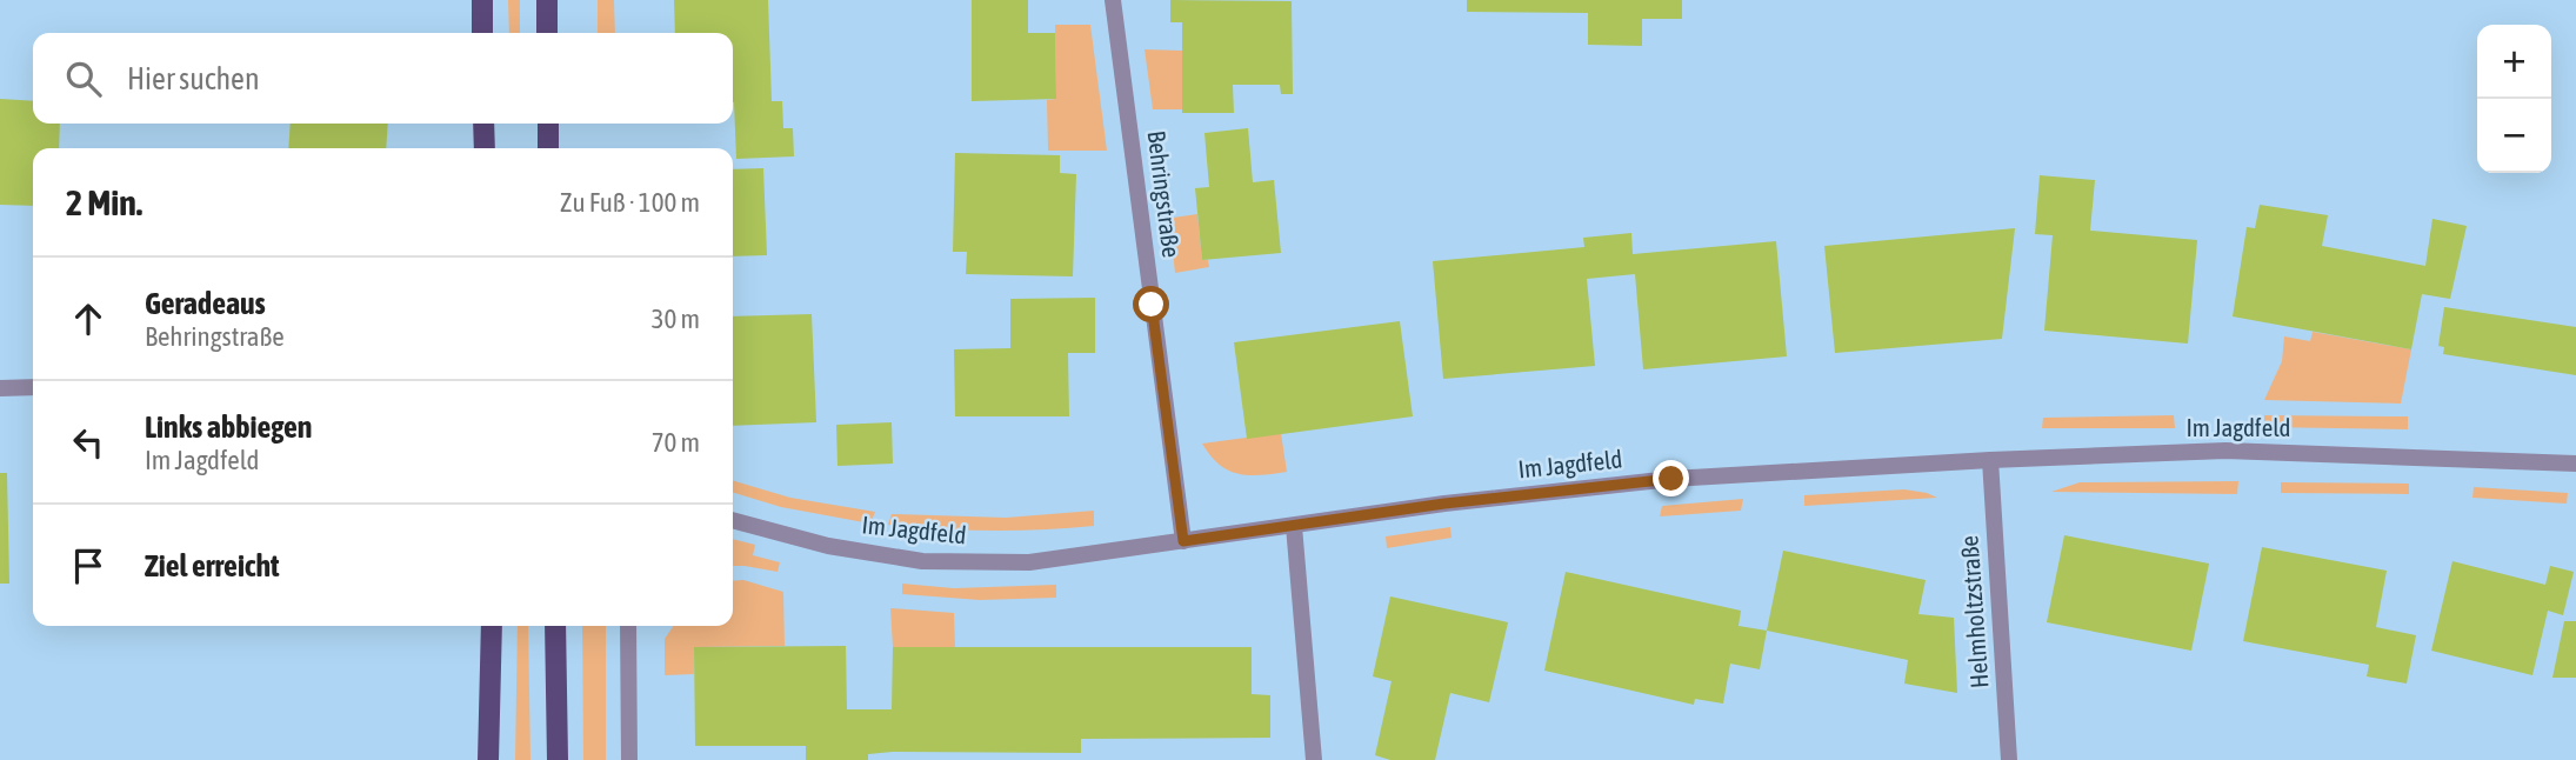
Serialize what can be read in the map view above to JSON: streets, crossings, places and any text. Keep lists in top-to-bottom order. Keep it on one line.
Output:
{"streets":{"street":["Behringstraße","Im Jagdfeld","Helmholtzstraße"]},"crossings":[["Behringstraße","Im Jagdfeld"],["Im Jagdfeld","Helmholtzstraße"]],"page":{"map_buttons":["+","−"],"search":"Hier suchen","heading":["2 Min.","Zu Fuß · 100 m"],"list":[["Geradeaus","Behringstraße","30 m"],["Links abbiegen","Im Jagdfeld","70 m"],"Ziel erreicht"]}}
